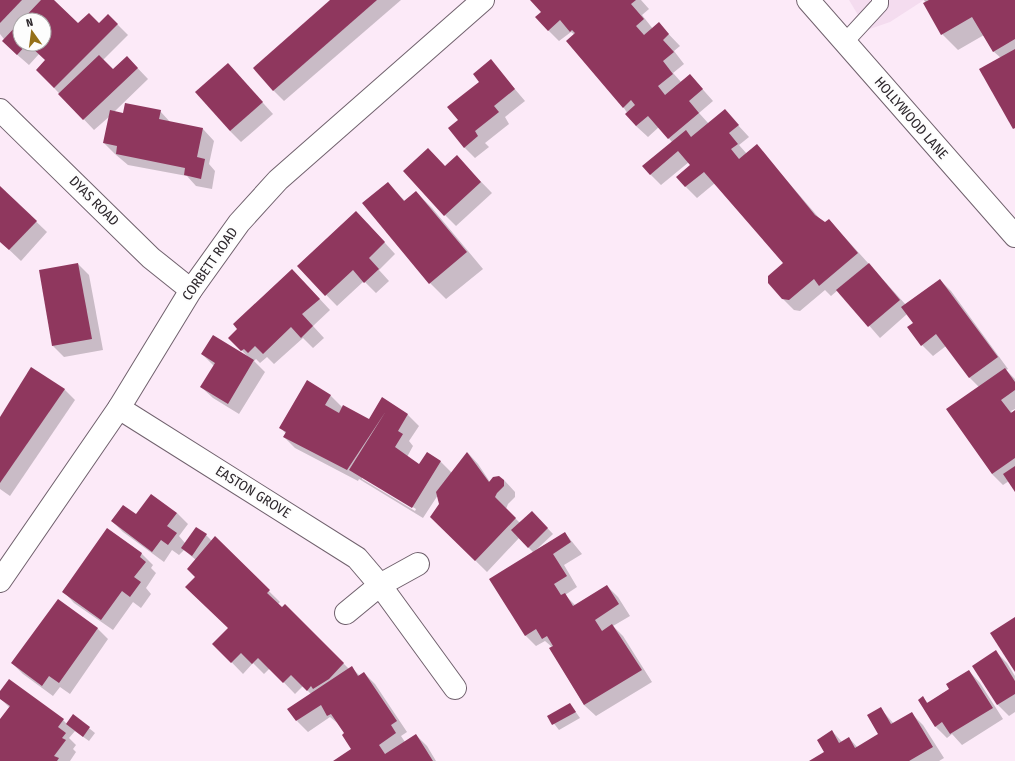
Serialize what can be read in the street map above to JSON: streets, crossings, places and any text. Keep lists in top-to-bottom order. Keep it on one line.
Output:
{"streets":{"street":["HOLLYWOOD LANE","DYAS ROAD","CORBETT ROAD","EASTON GROVE"]},"crossings":[["DYAS ROAD","CORBETT ROAD"],["CORBETT ROAD","EASTON GROVE"]],"north":"top"}
